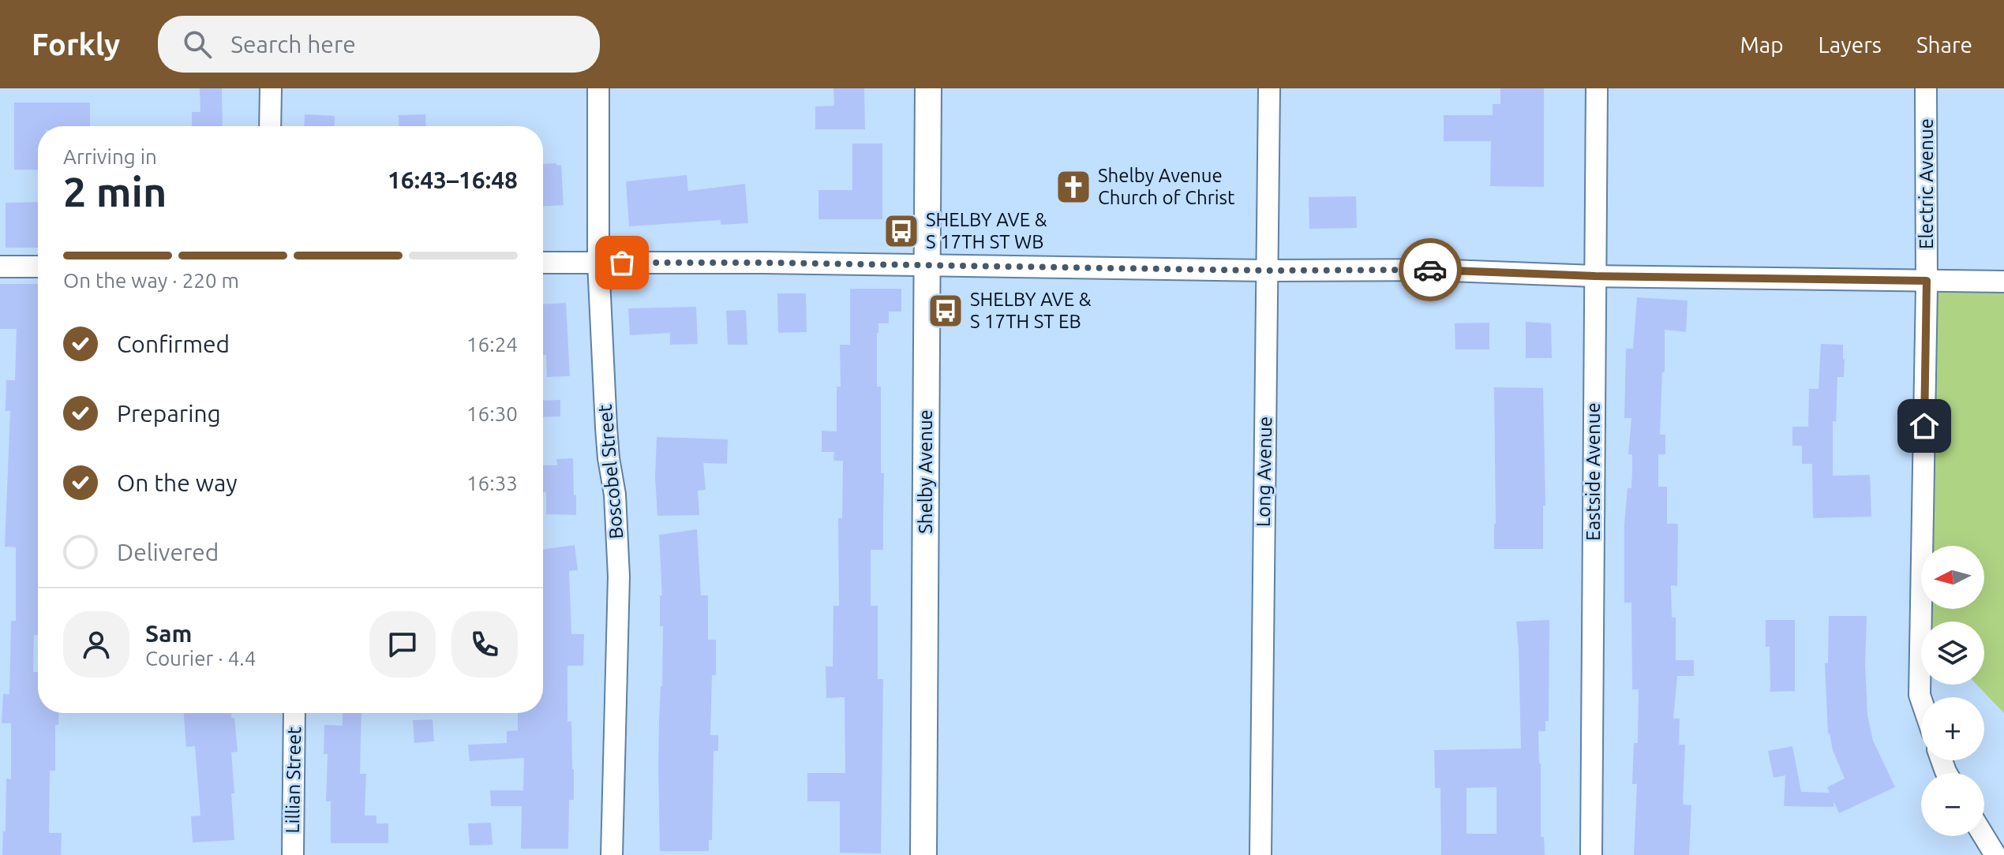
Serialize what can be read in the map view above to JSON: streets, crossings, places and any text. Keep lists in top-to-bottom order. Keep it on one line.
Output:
{"streets":{"street":["Electric Avenue","Boscobel Street","Shelby Avenue","Long Avenue","Eastside Avenue","Lillian Street"]},"places":{"church":["Shelby Avenue Church of Christ"],"bus stop":["SHELBY AVE & S 17TH ST WB","SHELBY AVE & S 17TH ST EB"]},"north":"left","page":{"header":"Forkly","search":"Search here","nav":["Map","Layers","Share"],"heading":["2 min","Arriving in","16:43–16:48"],"panel":["Sam","Courier · 4.4"],"bar":"On the way · 220 m","list":[["Confirmed","16:24"],["Preparing","16:30"],["On the way","16:33"],"Delivered"],"map_buttons":["+","−"]}}
